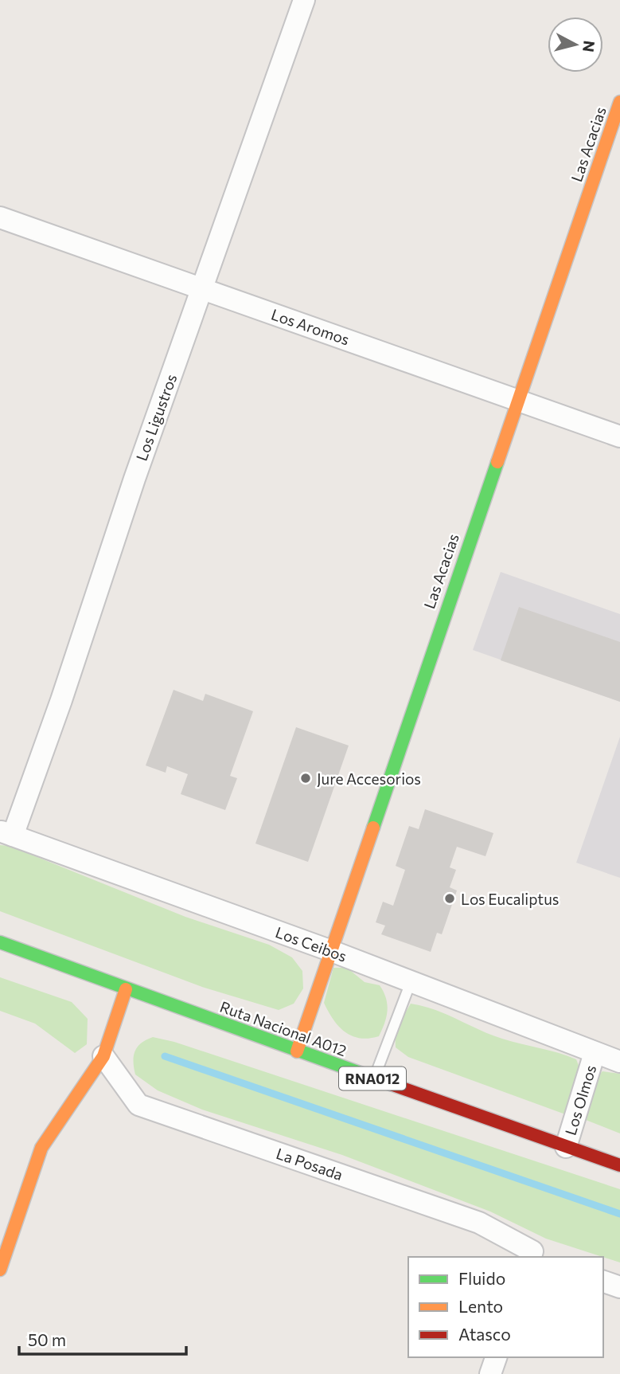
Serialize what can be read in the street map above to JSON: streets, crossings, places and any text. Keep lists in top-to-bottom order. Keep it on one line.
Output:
{"streets":{"main road":["Las Acacias","Ruta Nacional A012","RNA012"],"street":["Los Aromos","Los Ligustros","Los Ceibos","Los Olmos","La Posada"]},"crossings":[["Las Acacias","Los Aromos"],["Las Acacias","Los Ceibos"],["Las Acacias","Ruta Nacional A012"],["Los Aromos","Los Ligustros"],["Los Ligustros","Los Ceibos"],["Los Ceibos","Los Olmos"],["Ruta Nacional A012","Los Olmos"]],"places":["Jure Accesorios","Los Eucaliptus"],"legend":["Fluido","Lento","Atasco"],"scale_bar":"50 m","north":"right"}
